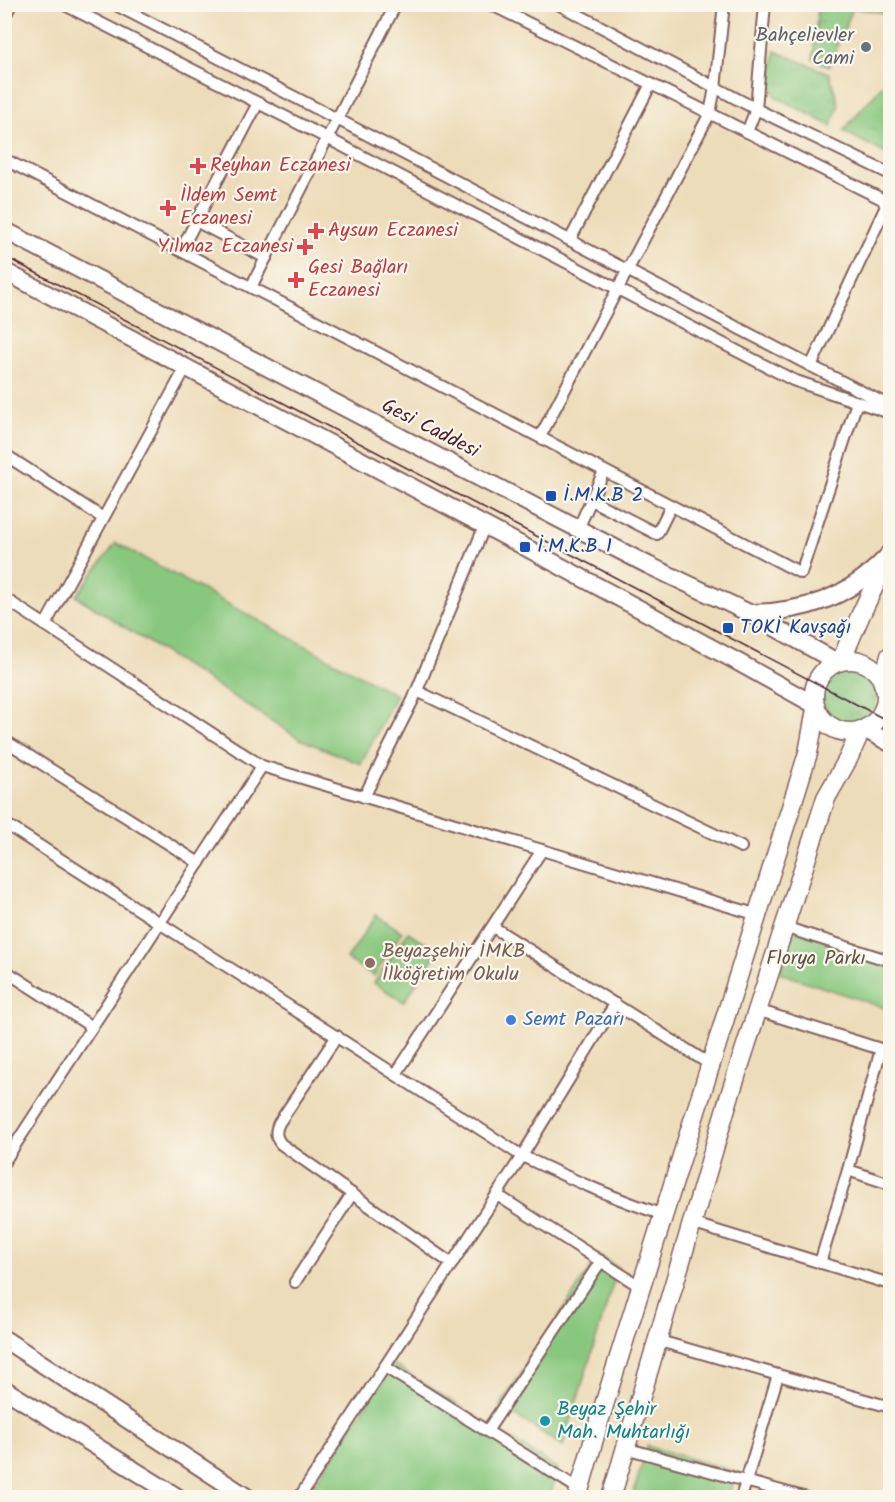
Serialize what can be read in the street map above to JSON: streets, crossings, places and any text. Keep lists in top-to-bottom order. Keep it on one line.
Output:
{"streets":{"main road":["Gesi Caddesi"]},"parks":["Florya Parkı"],"places":{"other":["Bahçelievler Cami","Beyazşehir İMKB İlköğretim Okulu","Semt Pazarı","Beyaz Şehir Mah. Muhtarlığı"],"health":["Reyhan Eczanesi","İldem Semt Eczanesi","Aysun Eczanesi","Yılmaz Eczanesi","Gesi Bağları Eczanesi"],"transit":["İ.M.K.B 2","İ.M.K.B 1","TOKİ Kavşağı"]}}
